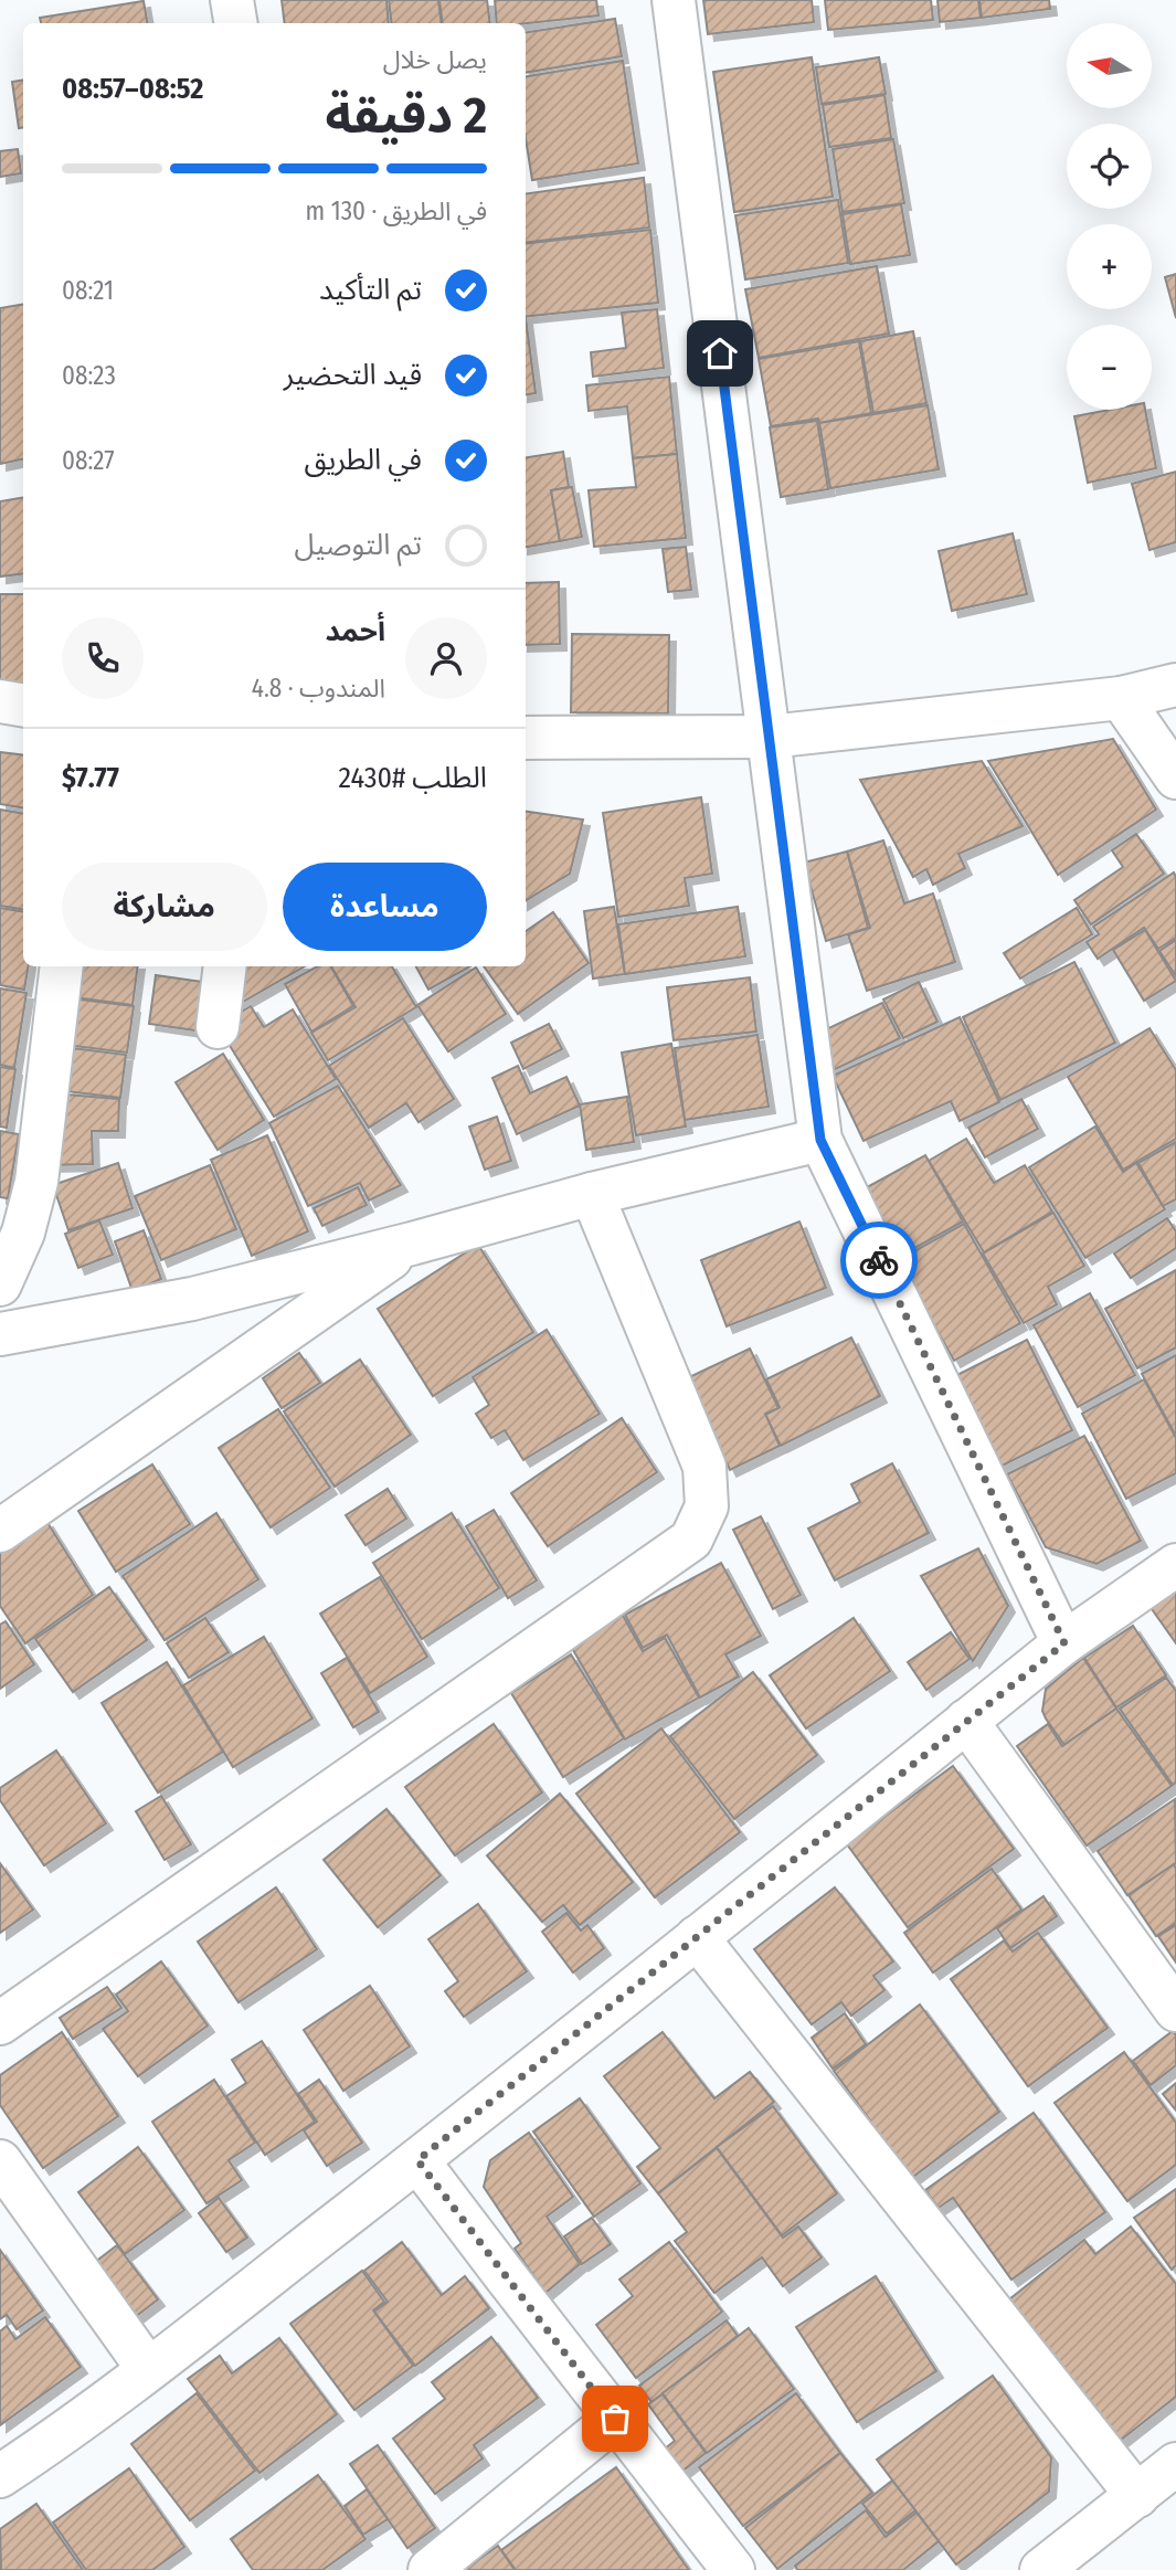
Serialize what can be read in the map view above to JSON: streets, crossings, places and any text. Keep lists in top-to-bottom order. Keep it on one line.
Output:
{"north":"left","page":{"map_buttons":["+","−"],"heading":["2 دقيقة","يصل خلال","08:52–08:57"],"panel":["أحمد","المندوب · 4.8","الطلب #2430","$7.77"],"bar":"في الطريق · 130 m","list":[["تم التأكيد","08:21"],["قيد التحضير","08:23"],["في الطريق","08:27"],"تم التوصيل"],"buttons":["مساعدة","مشاركة"]}}
